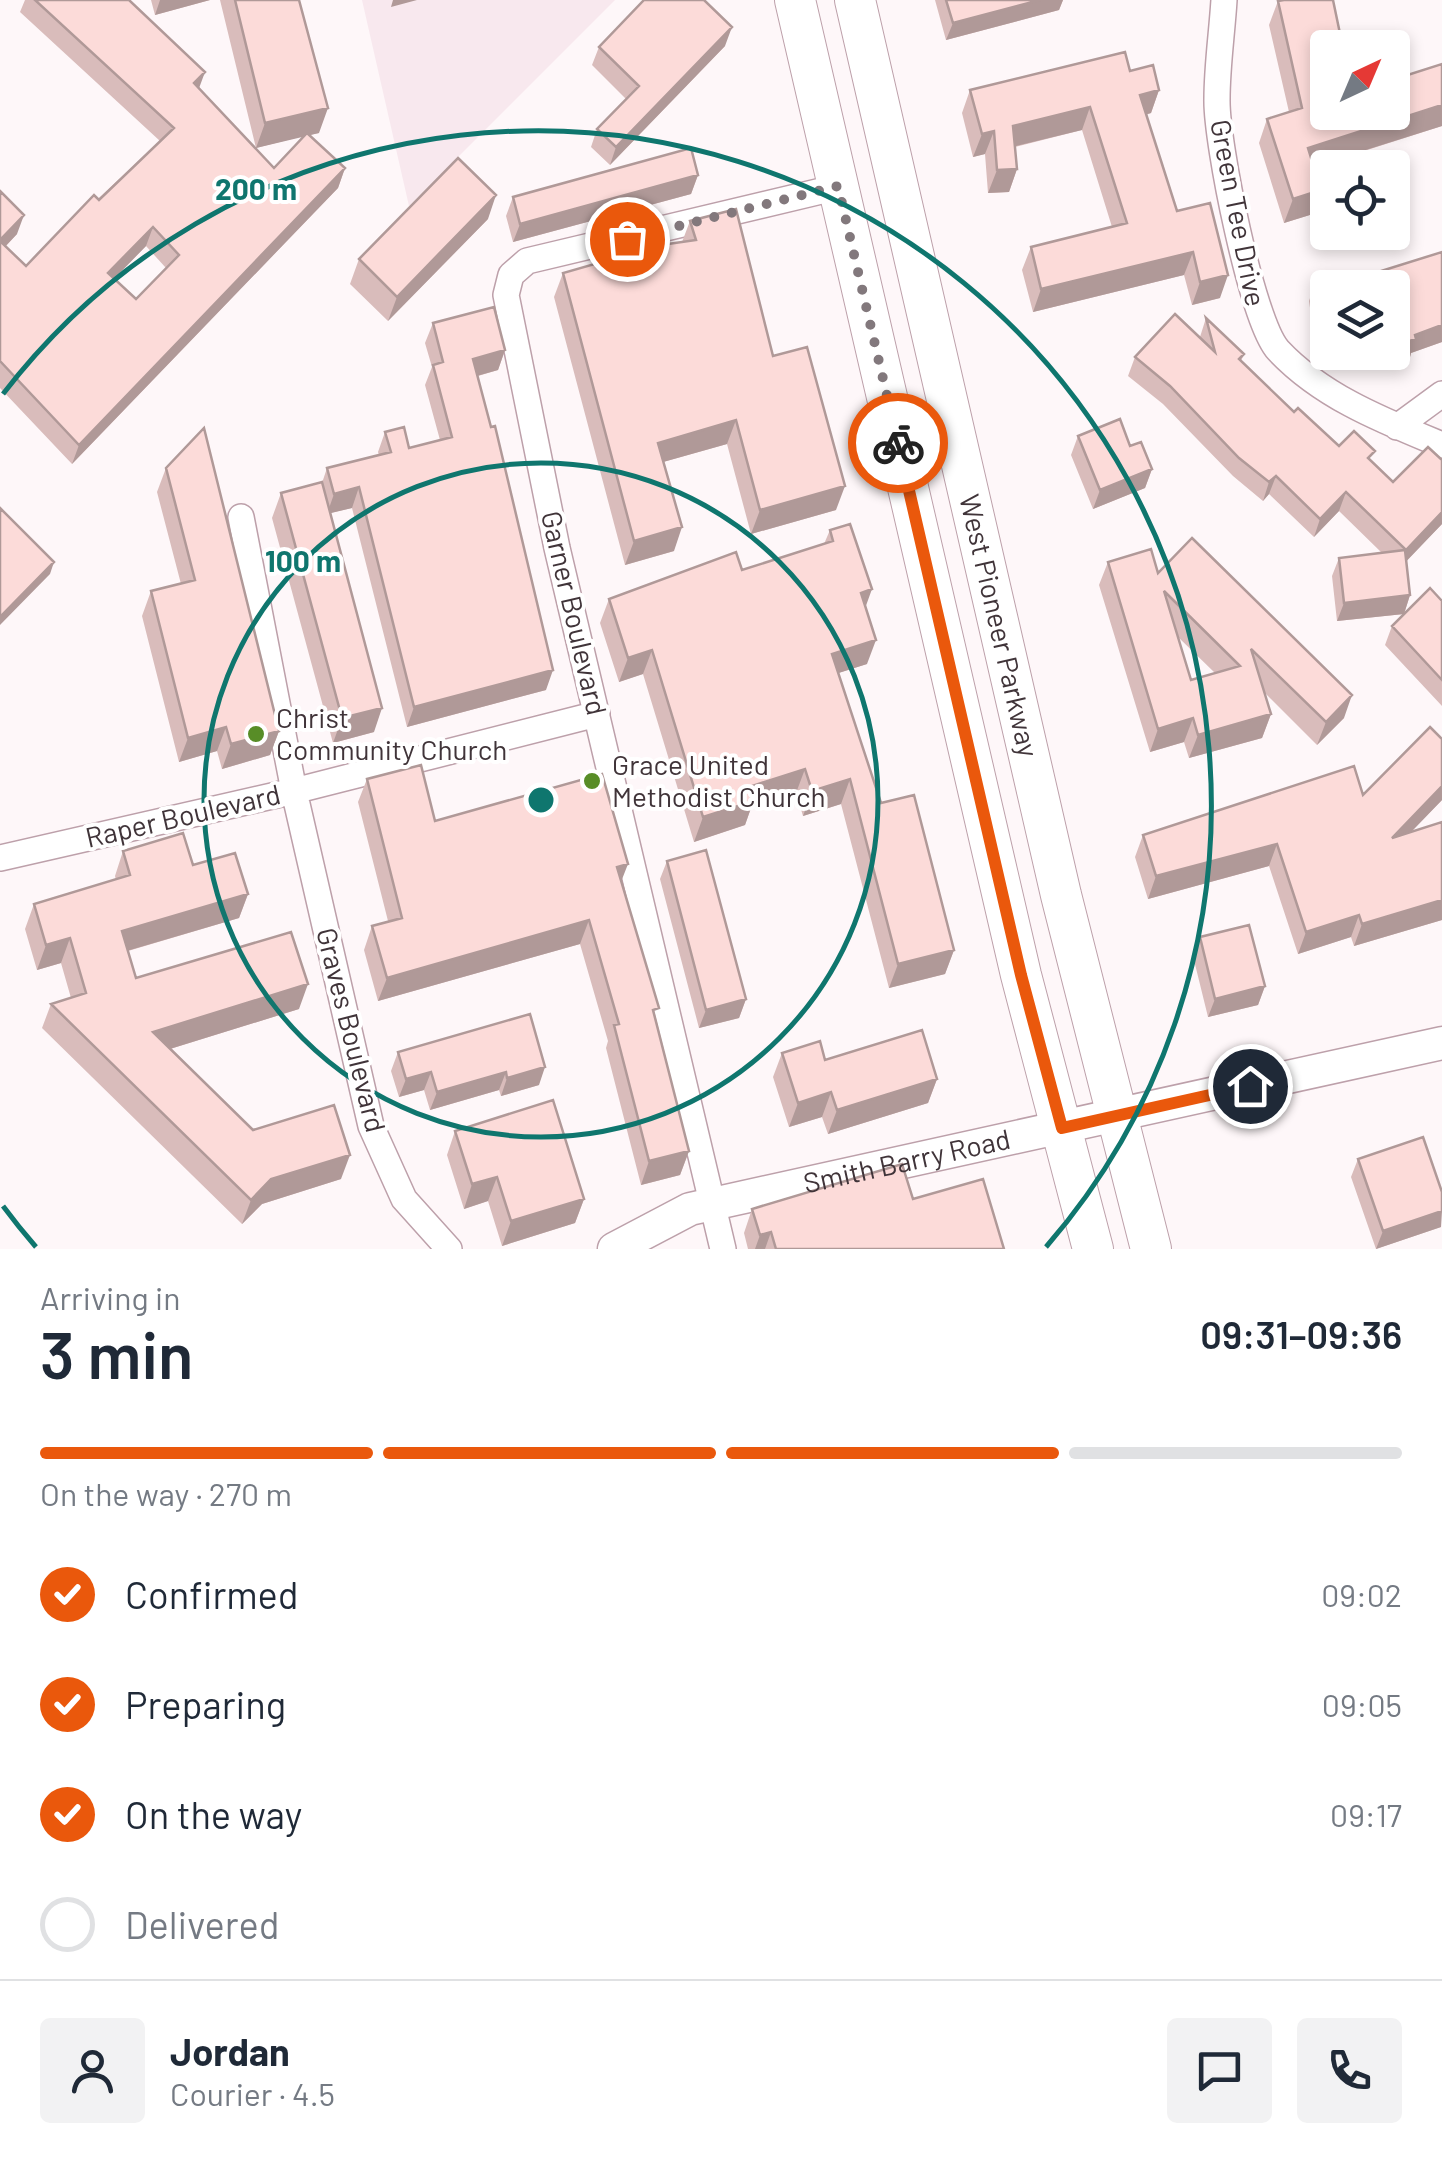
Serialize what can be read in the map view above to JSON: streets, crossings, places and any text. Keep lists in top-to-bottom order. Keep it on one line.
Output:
{"streets":{"main road":["West Pioneer Parkway"],"street":["Green Tee Drive","Garner Boulevard","Raper Boulevard","Graves Boulevard","Smith Barry Road"]},"crossings":[["Garner Boulevard","Raper Boulevard"],["Garner Boulevard","Smith Barry Road"],["West Pioneer Parkway","Smith Barry Road"],["Raper Boulevard","Graves Boulevard"]],"places":["Christ Community Church","Grace United Methodist Church"],"north":"top right","page":{"heading":["3 min","Arriving in","09:31–09:36"],"panel":["Jordan","Courier · 4.5"],"bar":"On the way · 270 m","list":[["Confirmed","09:02"],["Preparing","09:05"],["On the way","09:17"],"Delivered"]},"rings":["200 m","100 m"]}
